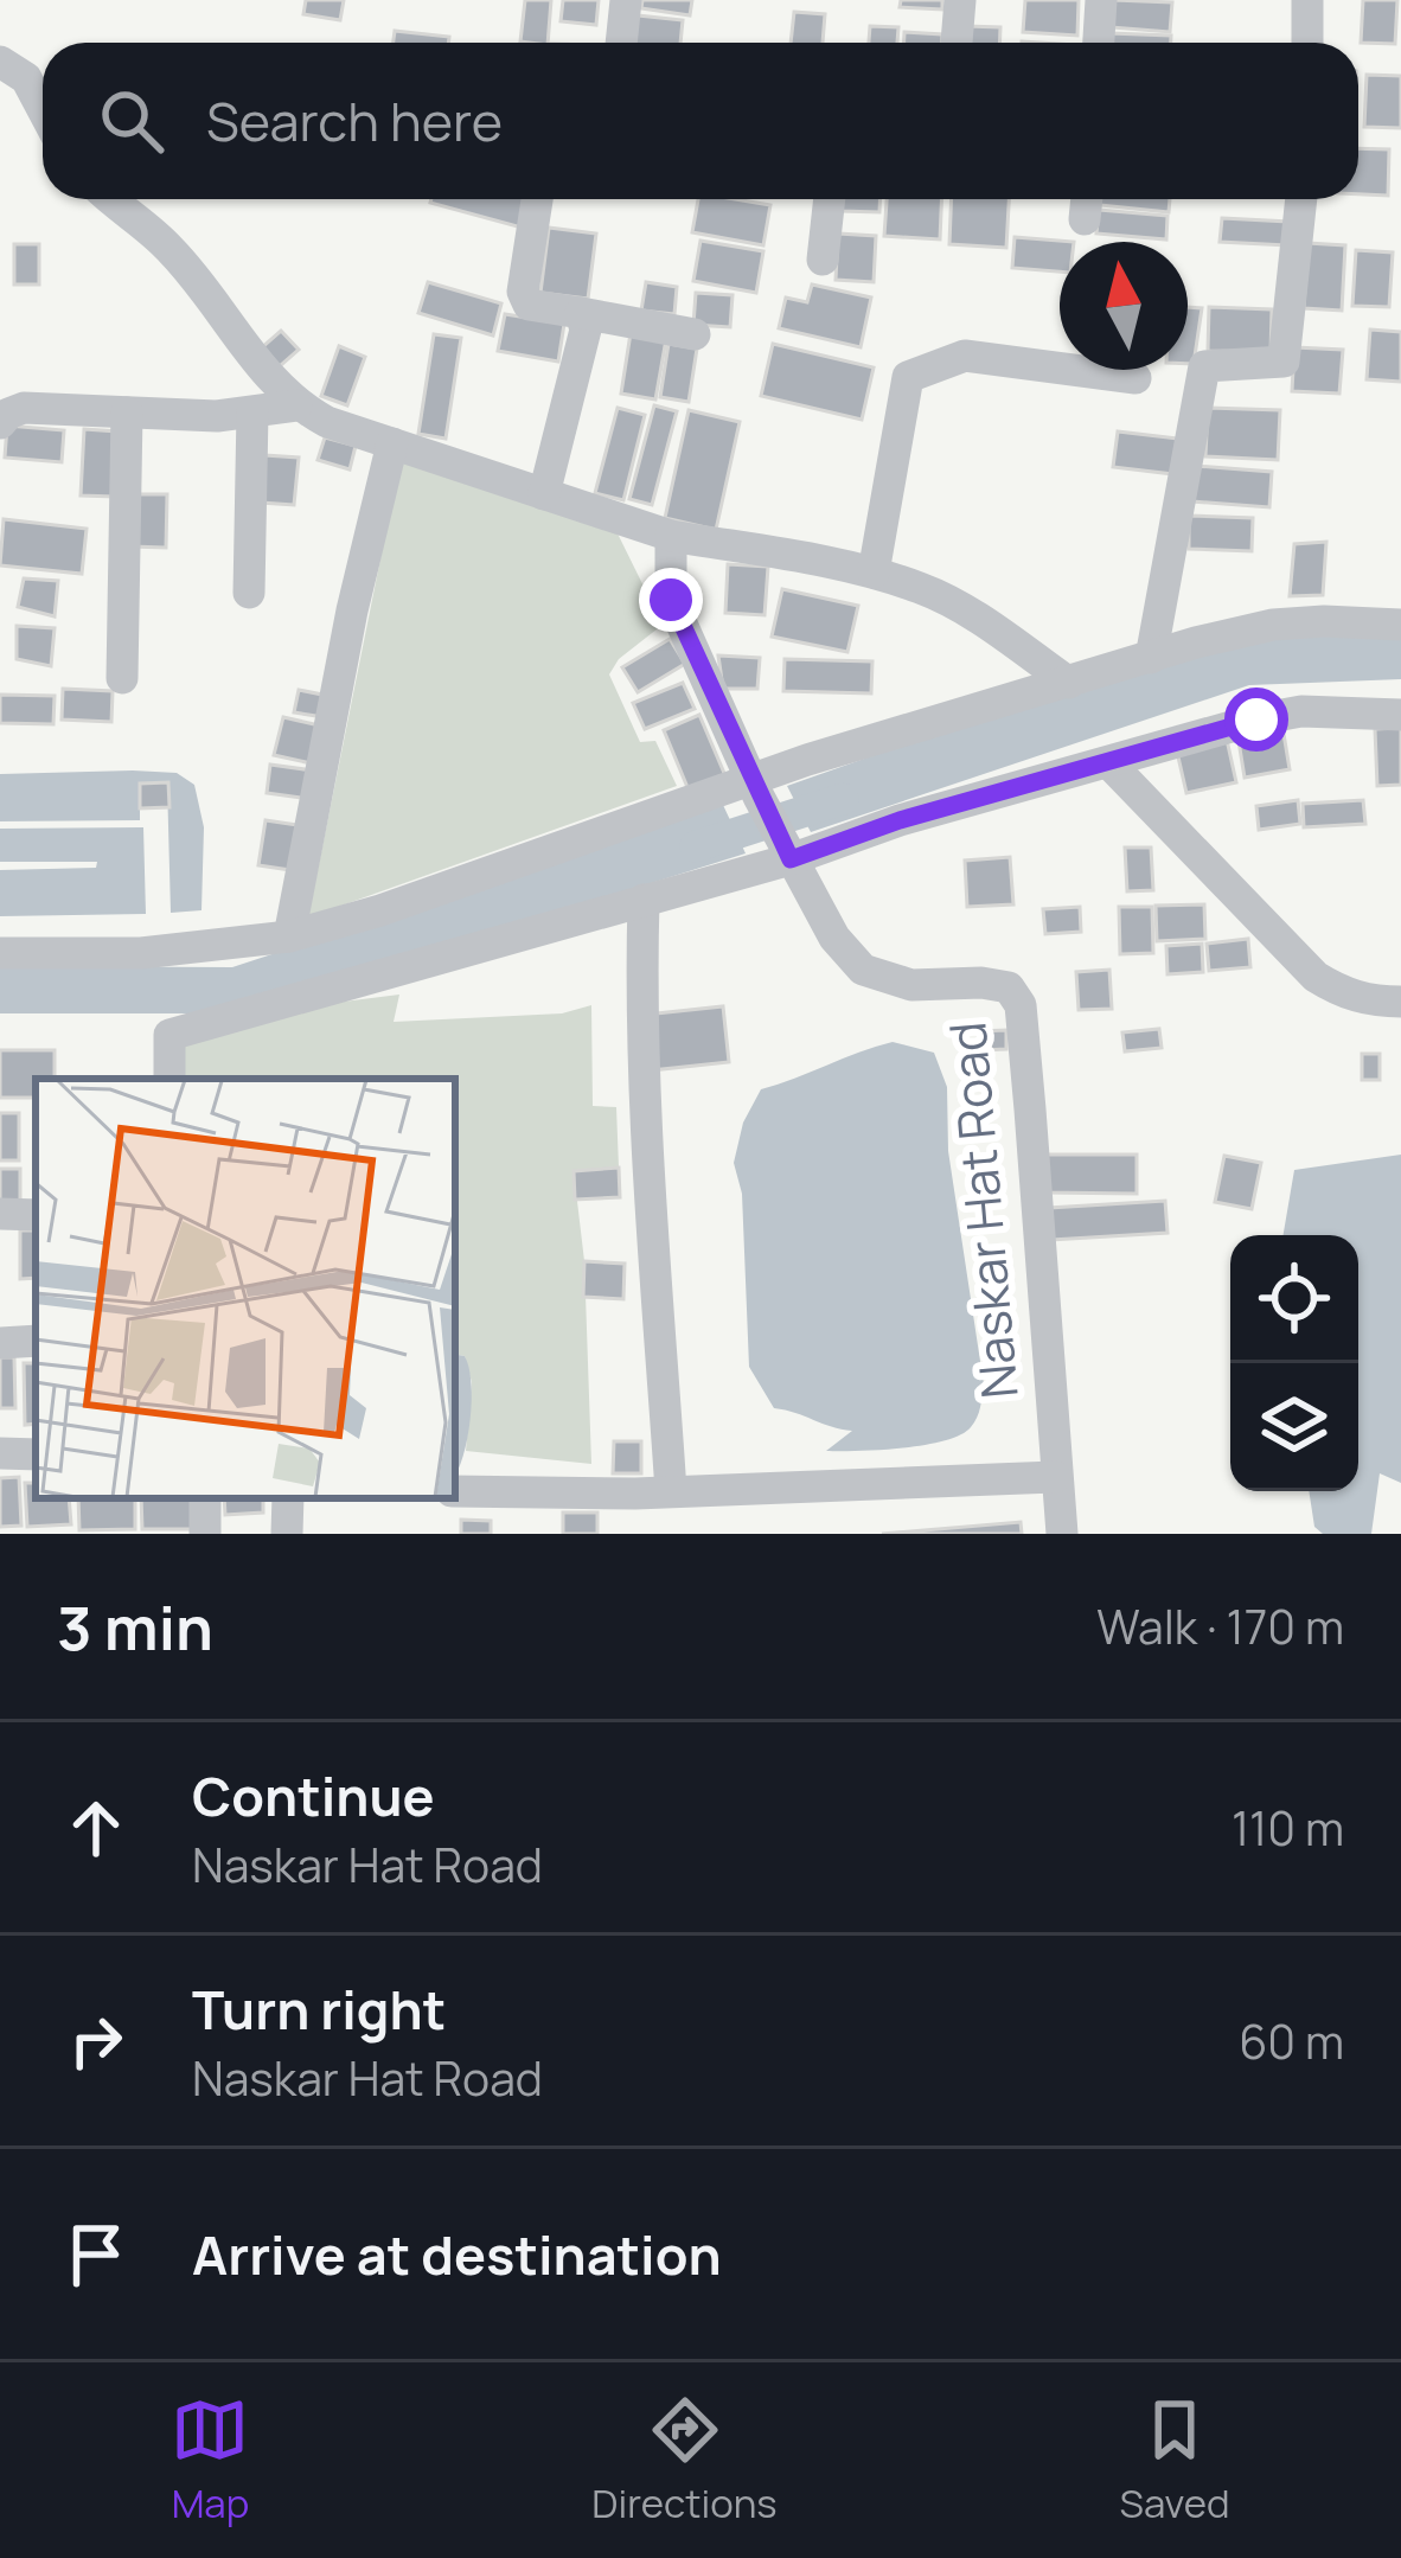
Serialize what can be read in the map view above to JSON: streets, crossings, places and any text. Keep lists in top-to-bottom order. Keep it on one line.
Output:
{"streets":{"street":["Naskar Hat Road"]},"north":"top","page":{"search":"Search here","heading":["3 min","Walk · 170 m"],"list":[["Continue","Naskar Hat Road","110 m"],["Turn right","Naskar Hat Road","60 m"],"Arrive at destination"],"nav":["Map","Directions","Saved"]}}
